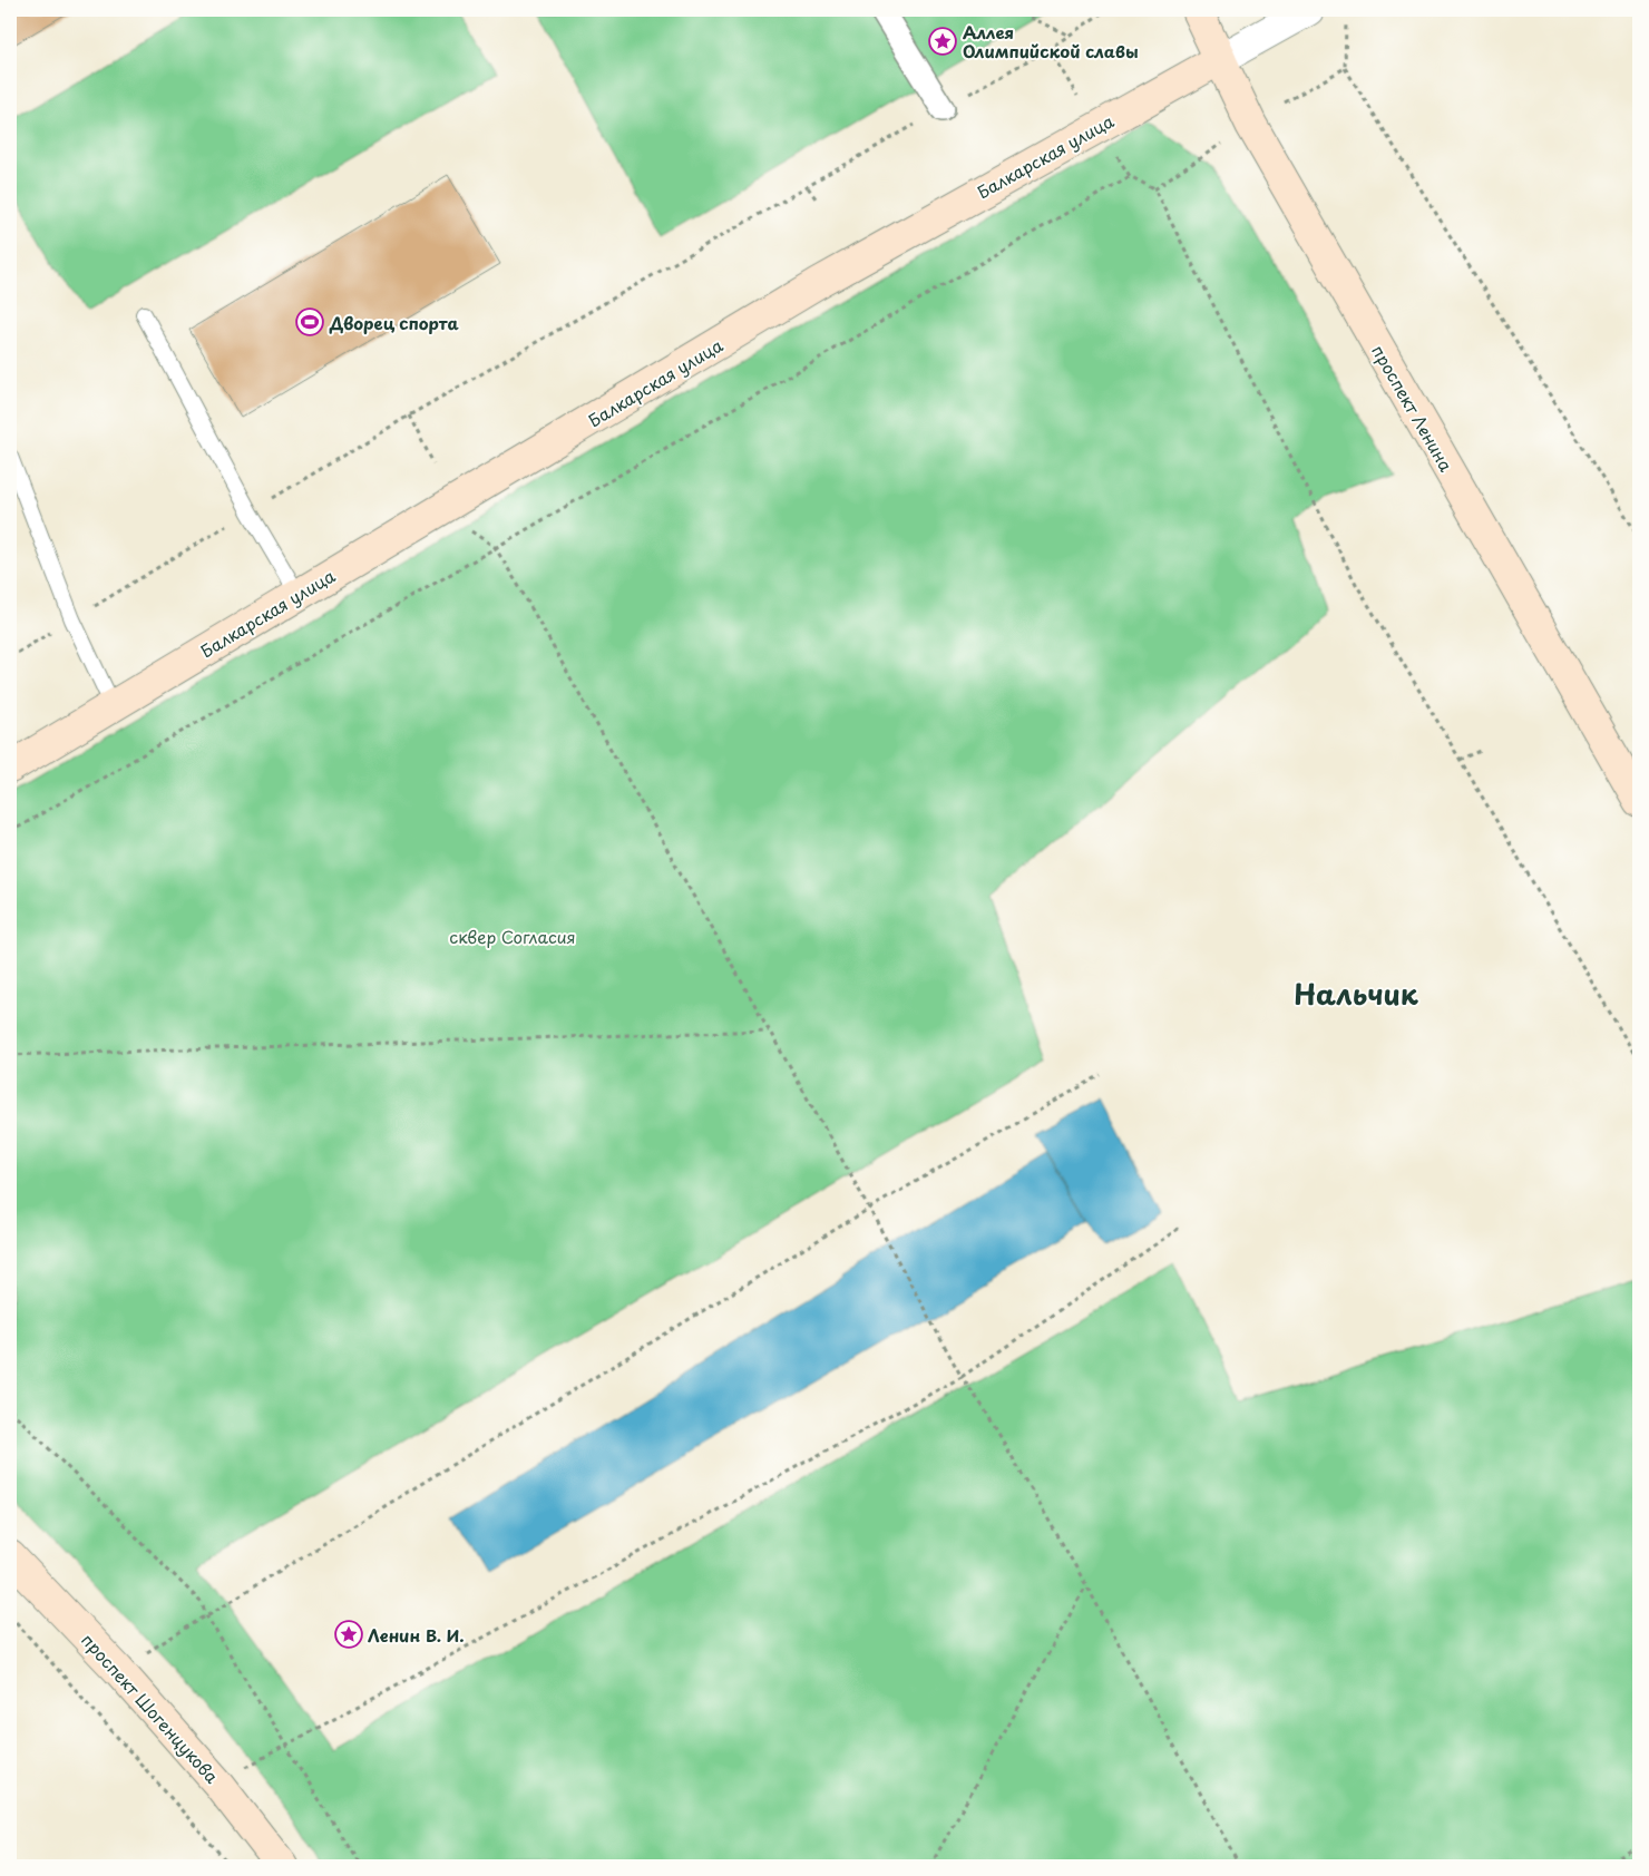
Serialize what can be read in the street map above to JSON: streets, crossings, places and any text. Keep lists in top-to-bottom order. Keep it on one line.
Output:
{"streets":{"main road":["Балкарская улица","проспект Ленина","проспект Шогенцукова"]},"crossings":[["Балкарская улица","проспект Ленина"]],"districts":["Нальчик"],"parks":["сквер Согласия"],"places":{"place":["Аллея Олимпийской славы","Ленин В. И."],"sports":["Дворец спорта"]}}
